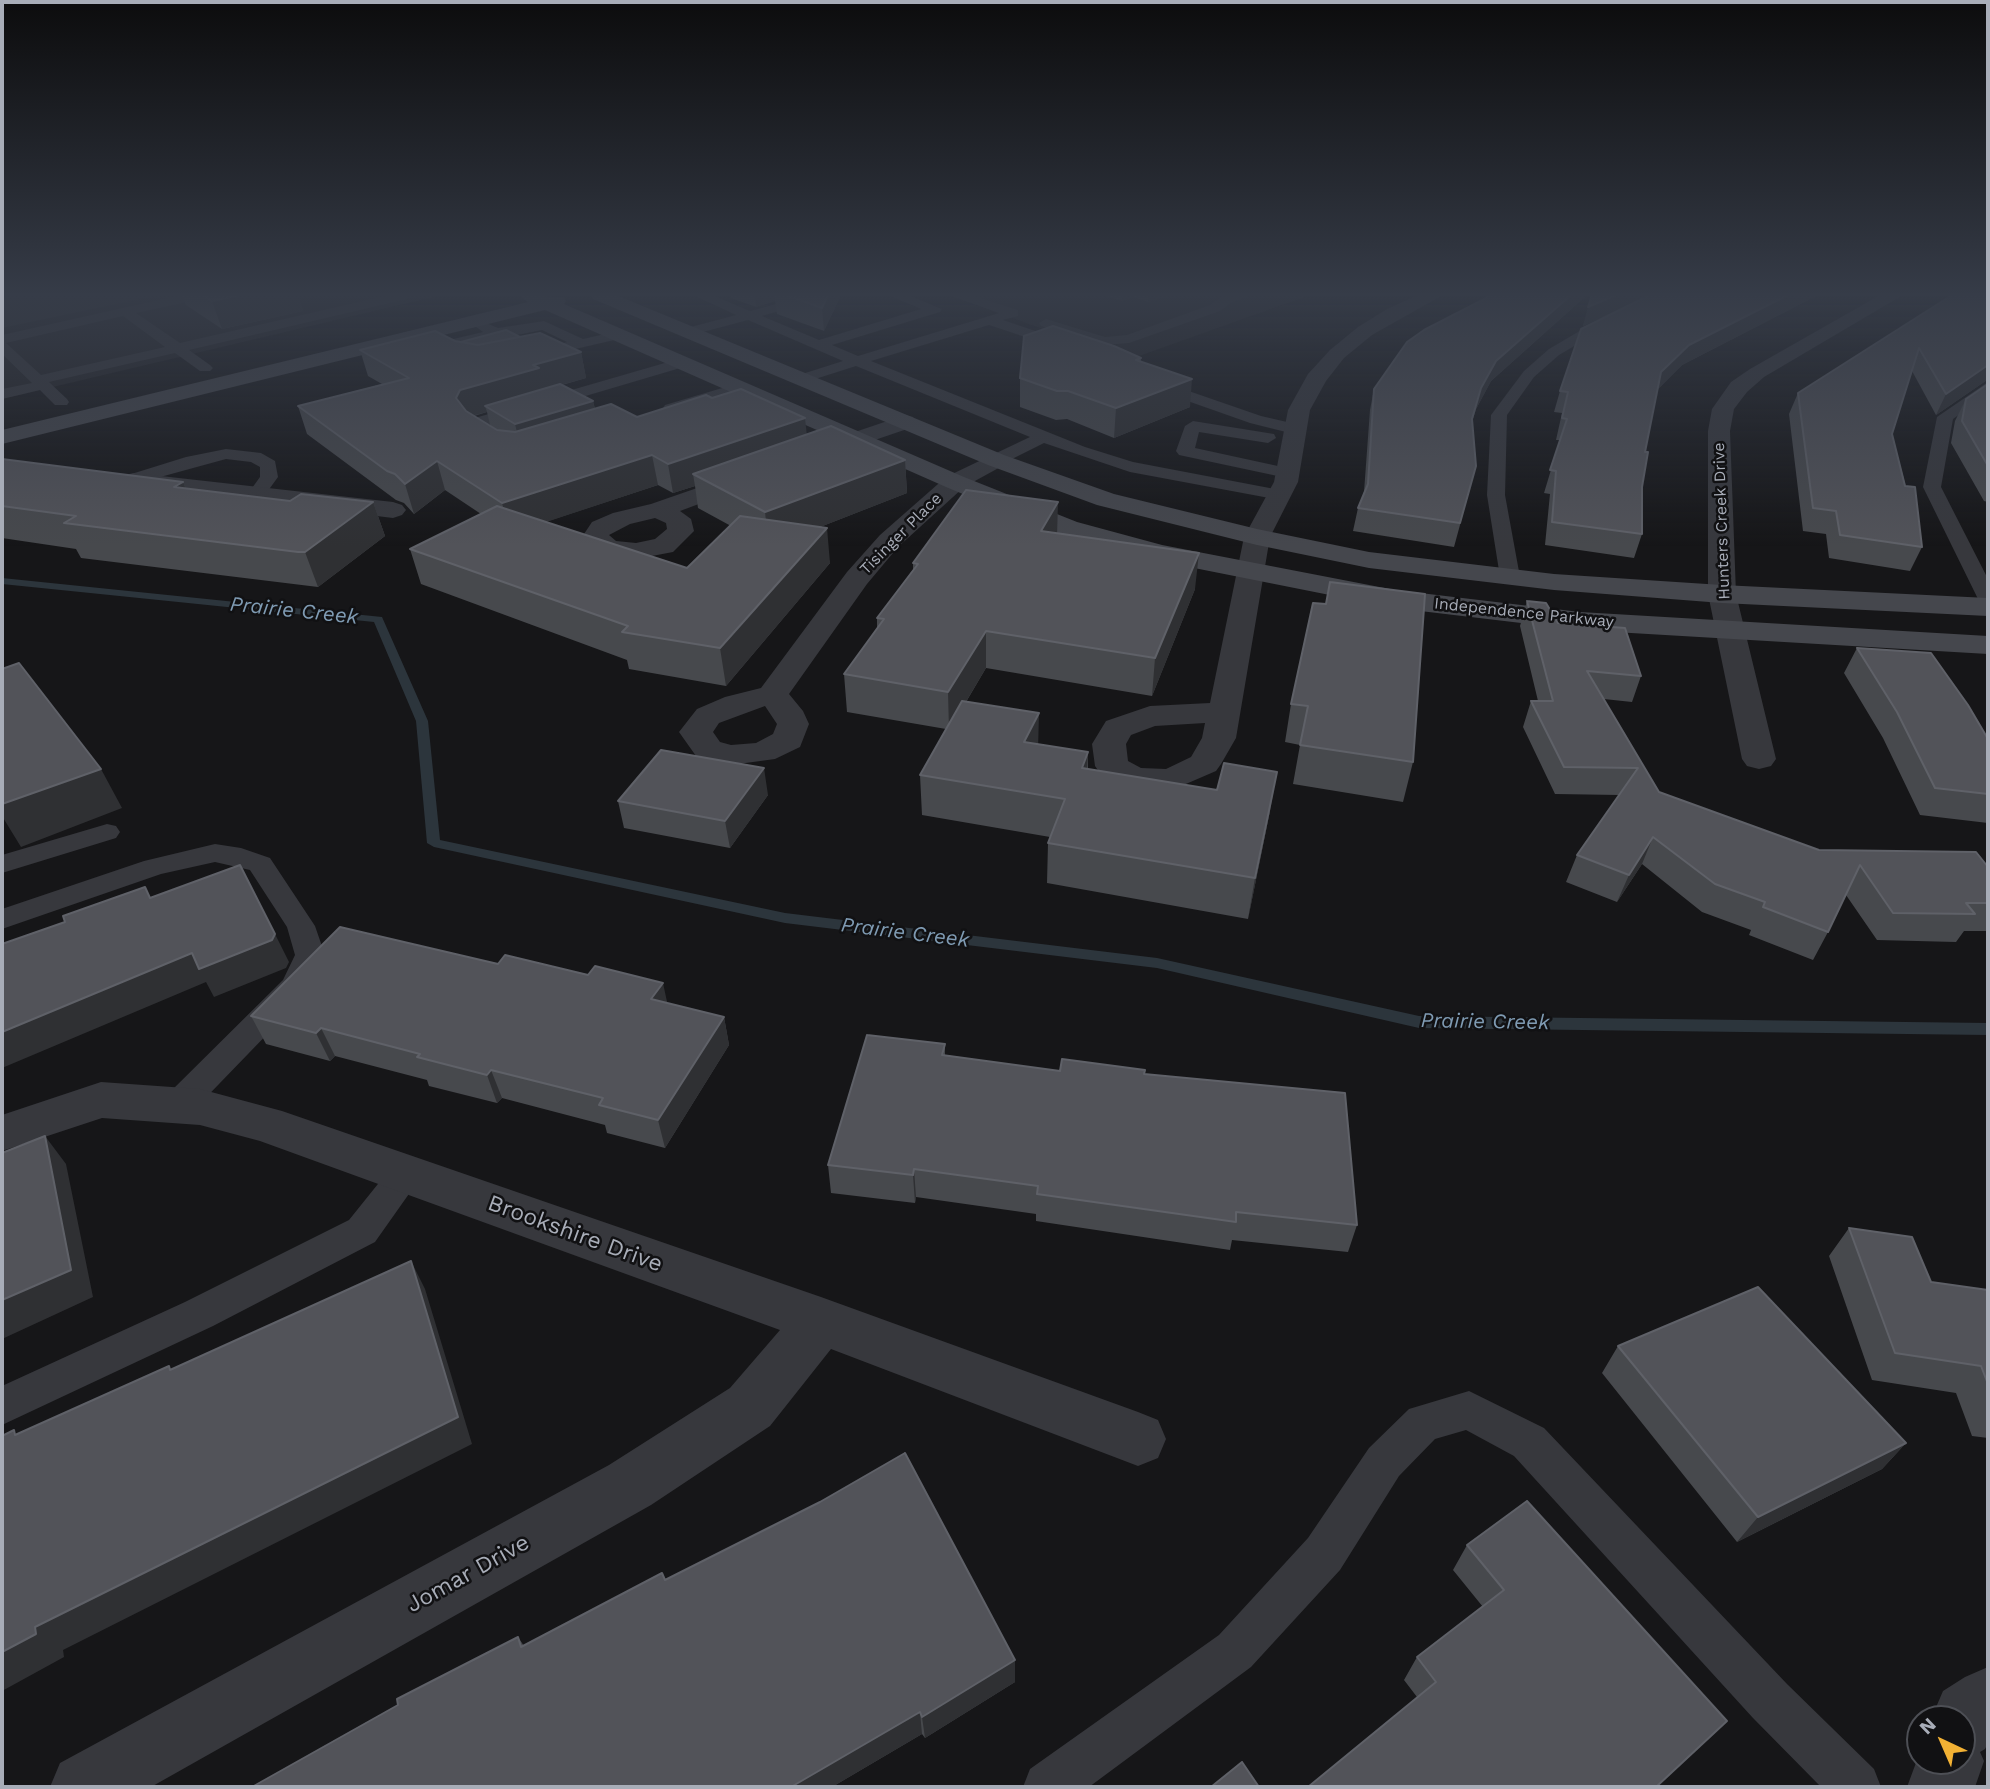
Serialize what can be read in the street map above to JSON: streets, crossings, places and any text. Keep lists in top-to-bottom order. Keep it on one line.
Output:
{"streets":{"main road":["Independence Parkway"],"street":["Hunters Creek Drive","Tisinger Place","Brookshire Drive","Jomar Drive"]},"crossings":[["Hunters Creek Drive","Independence Parkway"],["Tisinger Place","Independence Parkway"],["Brookshire Drive","Jomar Drive"]],"water":["Prairie Creek"],"north":"top left"}
